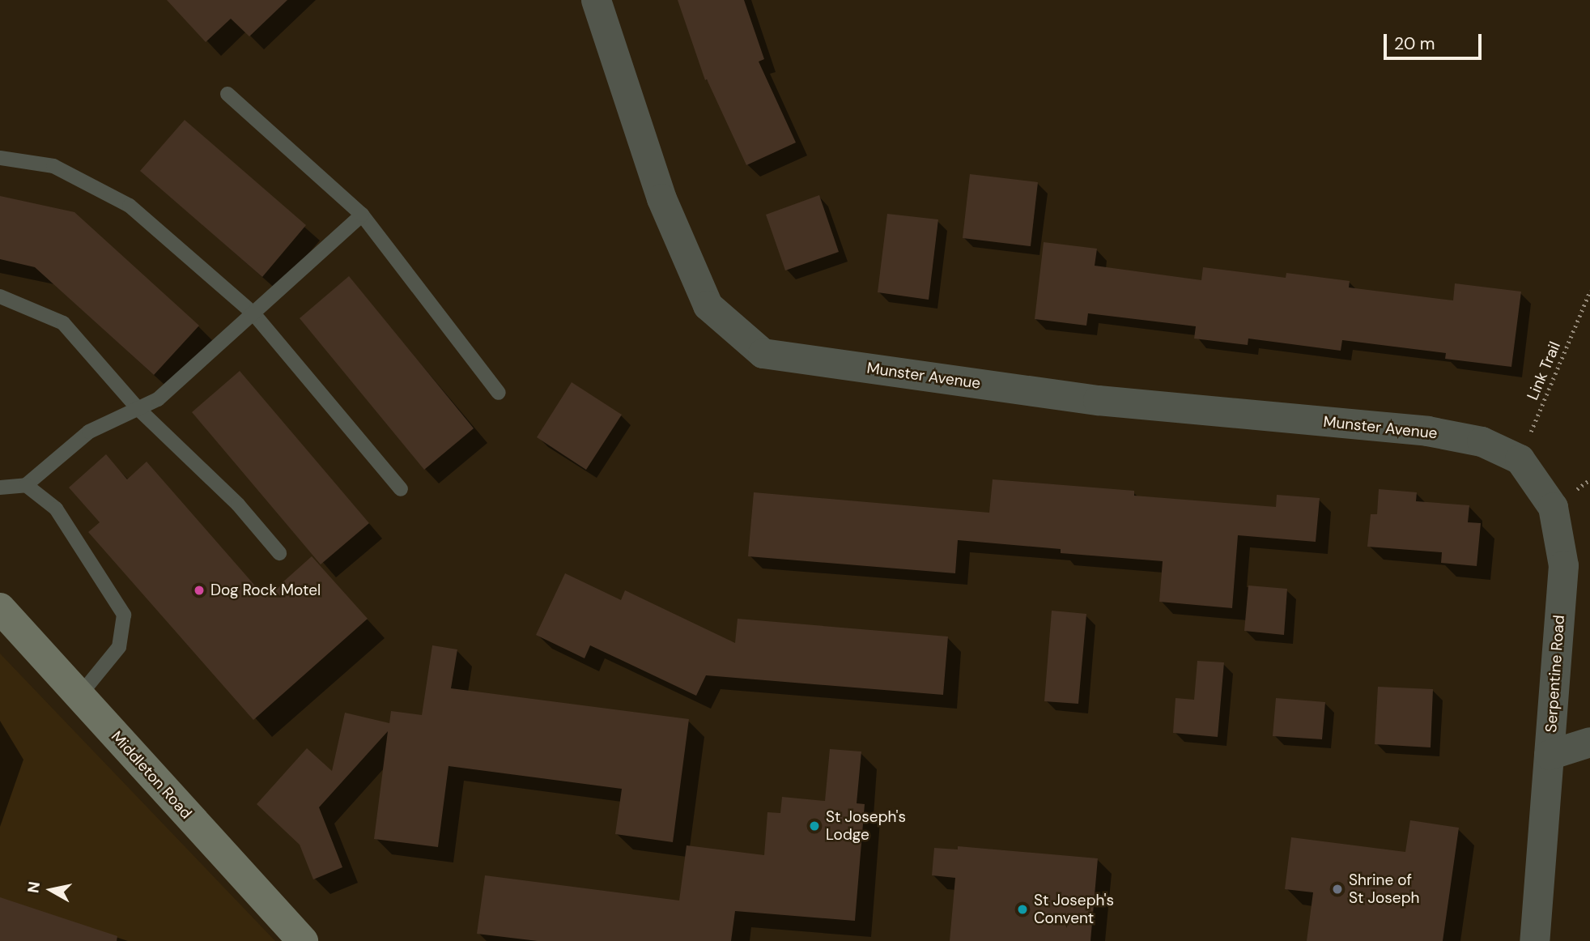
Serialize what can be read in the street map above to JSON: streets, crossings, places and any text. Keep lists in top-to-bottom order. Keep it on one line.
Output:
{"streets":{"main road":["Middleton Road"],"street":["Munster Avenue","Serpentine Road"],"path":["Link Trail"]},"crossings":[["Link Trail","Munster Avenue"],["Link Trail","Serpentine Road"],["Munster Avenue","Serpentine Road"]],"places":["Dog Rock Motel","St Joseph's Lodge","Shrine of St Joseph","St Joseph's Convent"],"scale_bar":"20 m","north":"left"}
